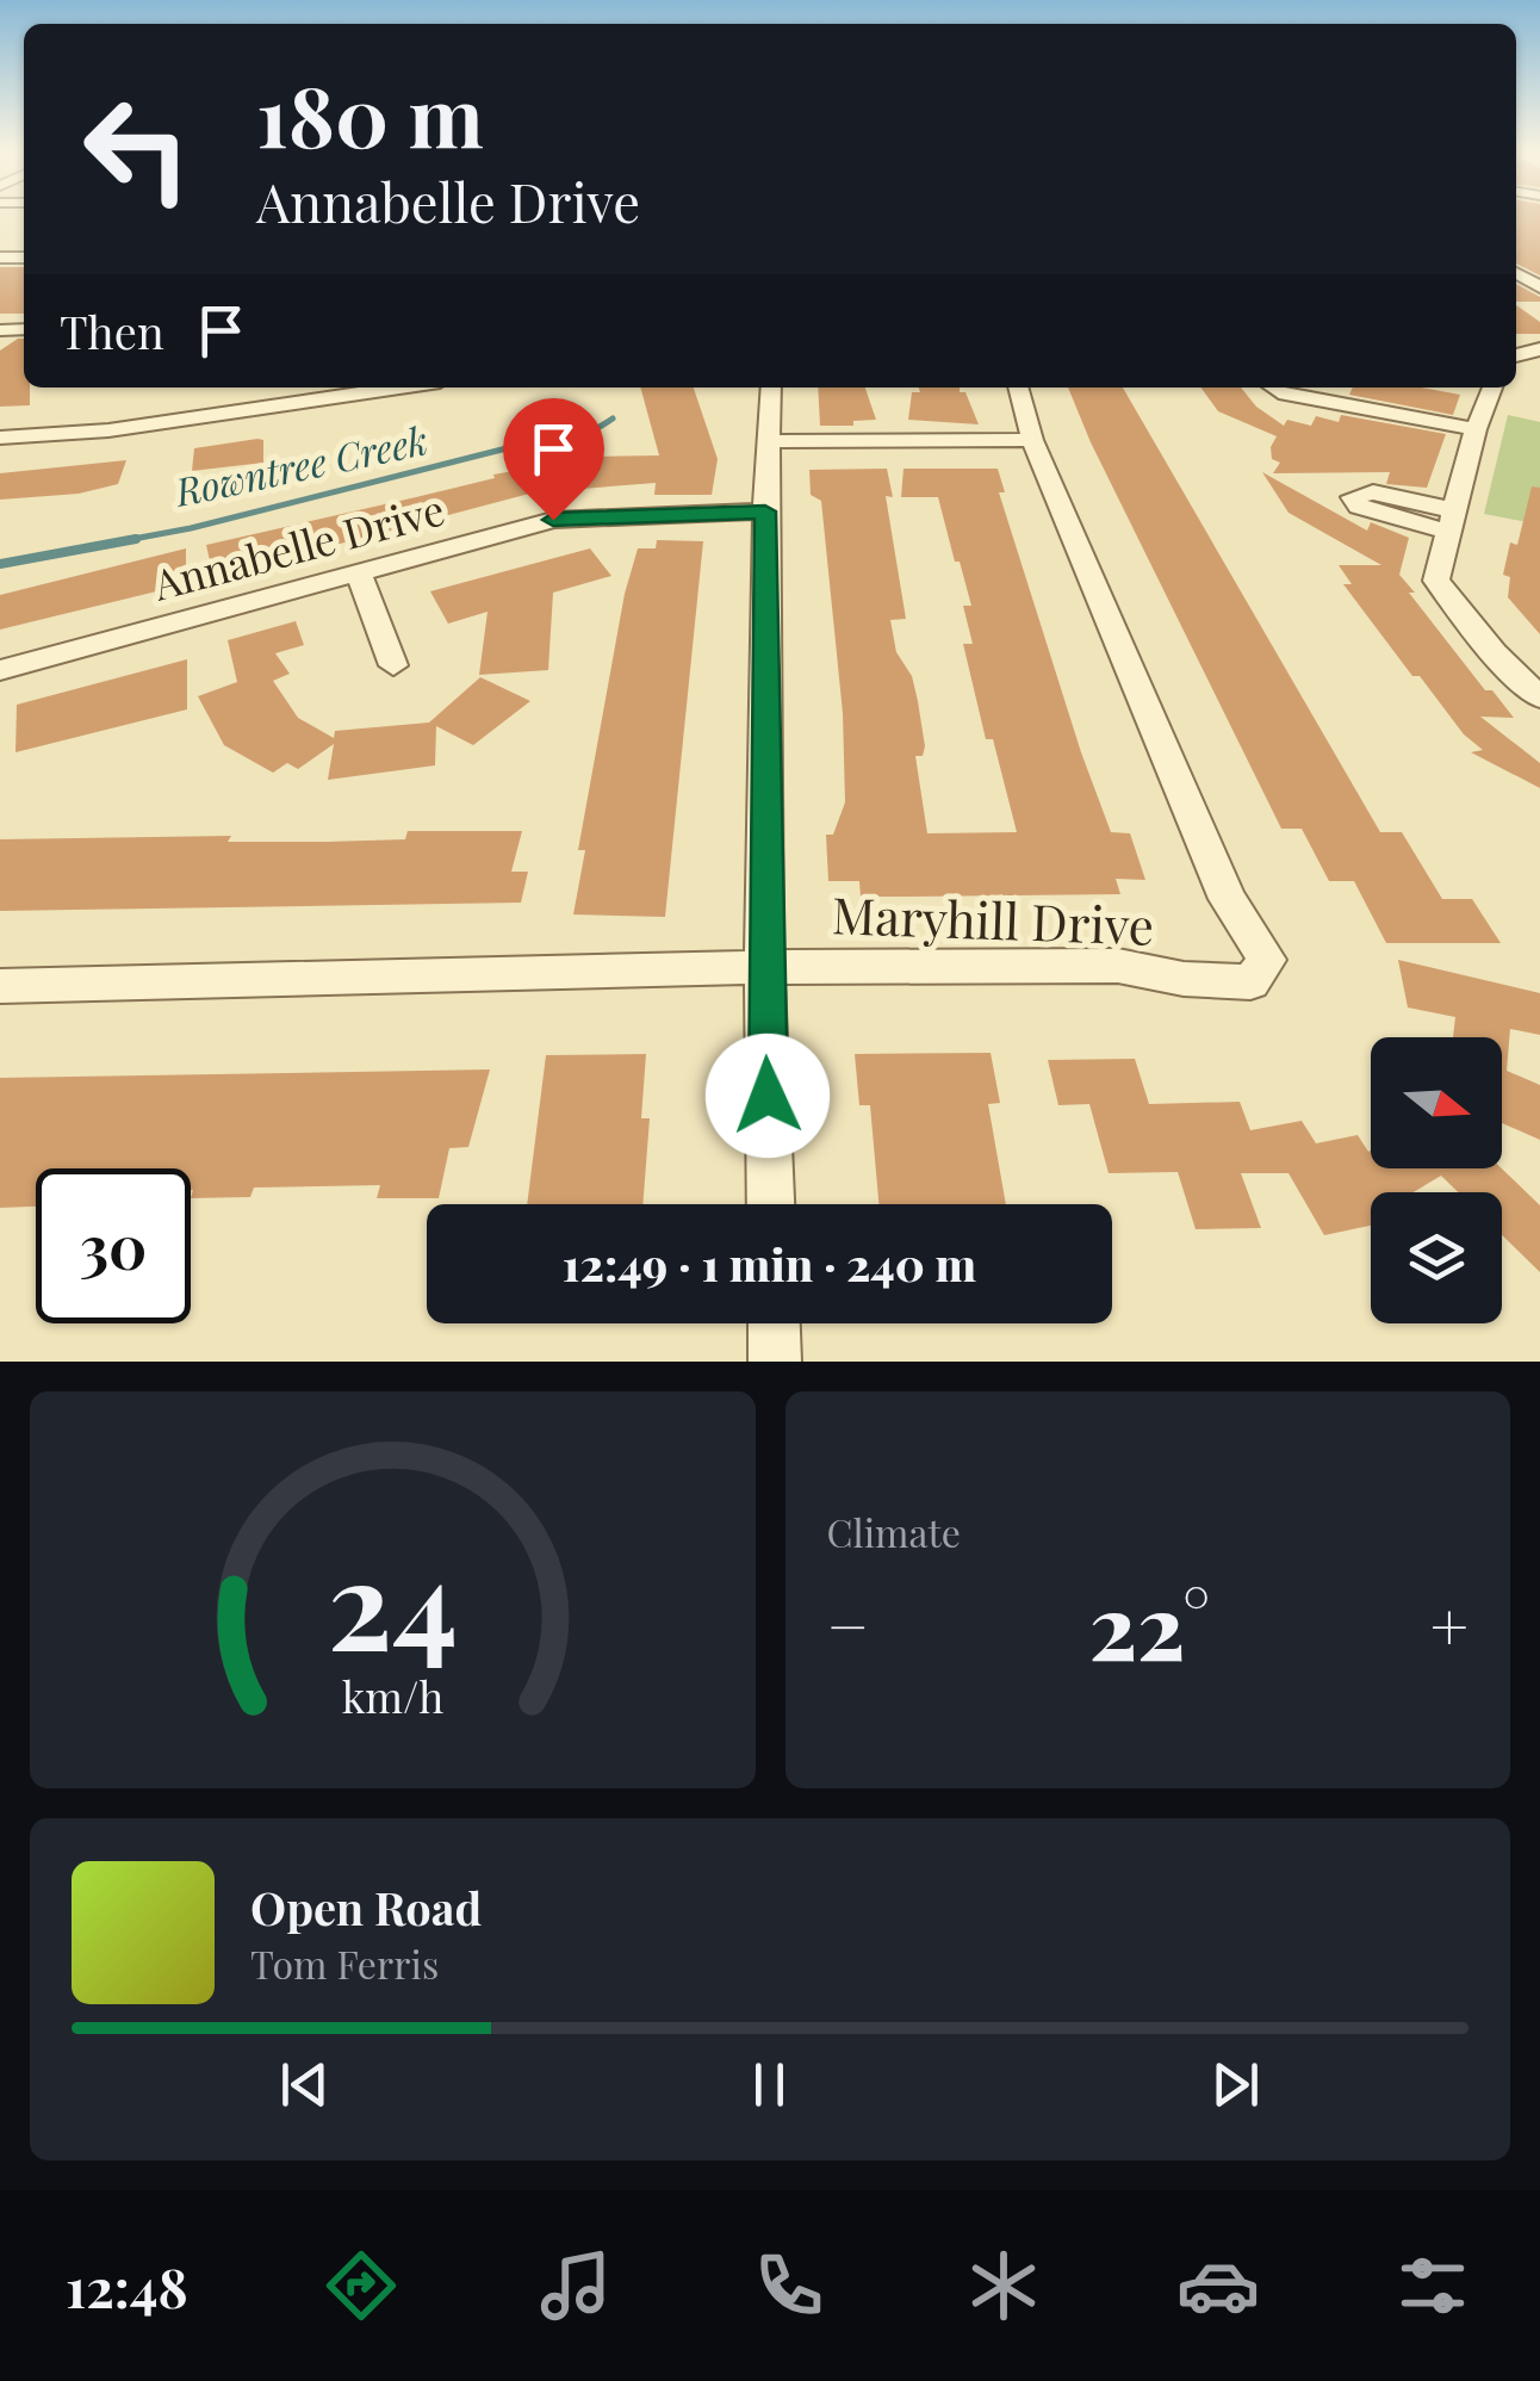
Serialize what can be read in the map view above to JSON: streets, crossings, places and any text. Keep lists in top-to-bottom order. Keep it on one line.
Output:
{"streets":{"street":["Annabelle Drive","Maryhill Drive"]},"water":["Rowntree Creek"],"north":"right","page":{"turn":["180 m","Annabelle Drive"],"then":"Then","limit":"30","trip":"12:49 · 1 min · 240 m","tile":"Climate","heat":["−","22°","+"],"song":["Open Road","Tom Ferris"],"tabs":"12:48","gauge":["24","km/h"]}}
